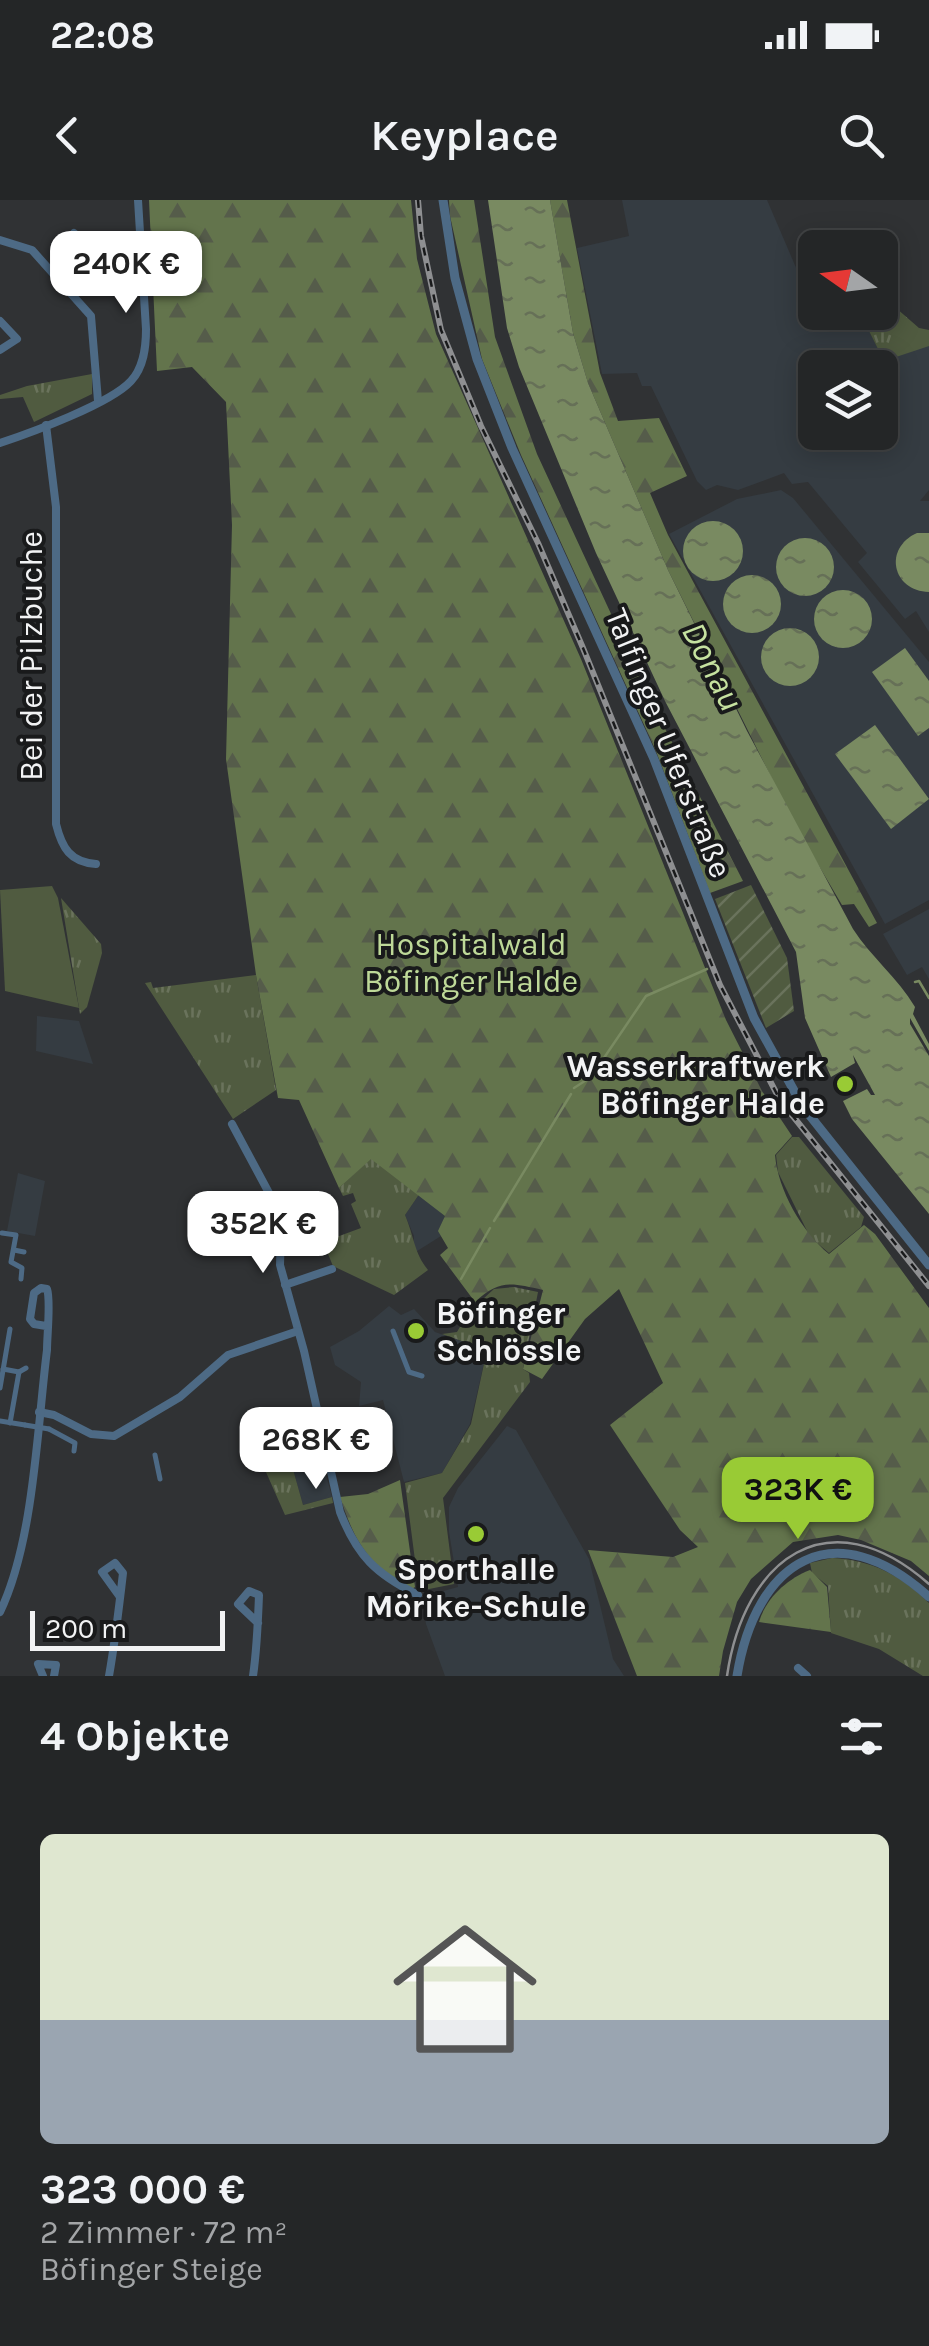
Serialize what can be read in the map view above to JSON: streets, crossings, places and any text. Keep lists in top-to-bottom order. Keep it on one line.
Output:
{"streets":{"street":["Bei der Pilzbuche","Talfinger Uferstraße"]},"water":["Donau"],"parks":["Hospitalwald Böfinger Halde"],"places":["Wasserkraftwerk Böfinger Halde","Böfinger Schlössle","Sporthalle Mörike-Schule"],"scale_bar":"200 m","north":"left","page":{"status":"22:08","header":"Keyplace","price":["240K €","352K €","268K €","323K €"],"scale":"200 m","heading":"4 Objekte","list":[{"name":"323 000 €","note":"2 Zimmer · 72 m² · Böfinger Steige"}]}}
